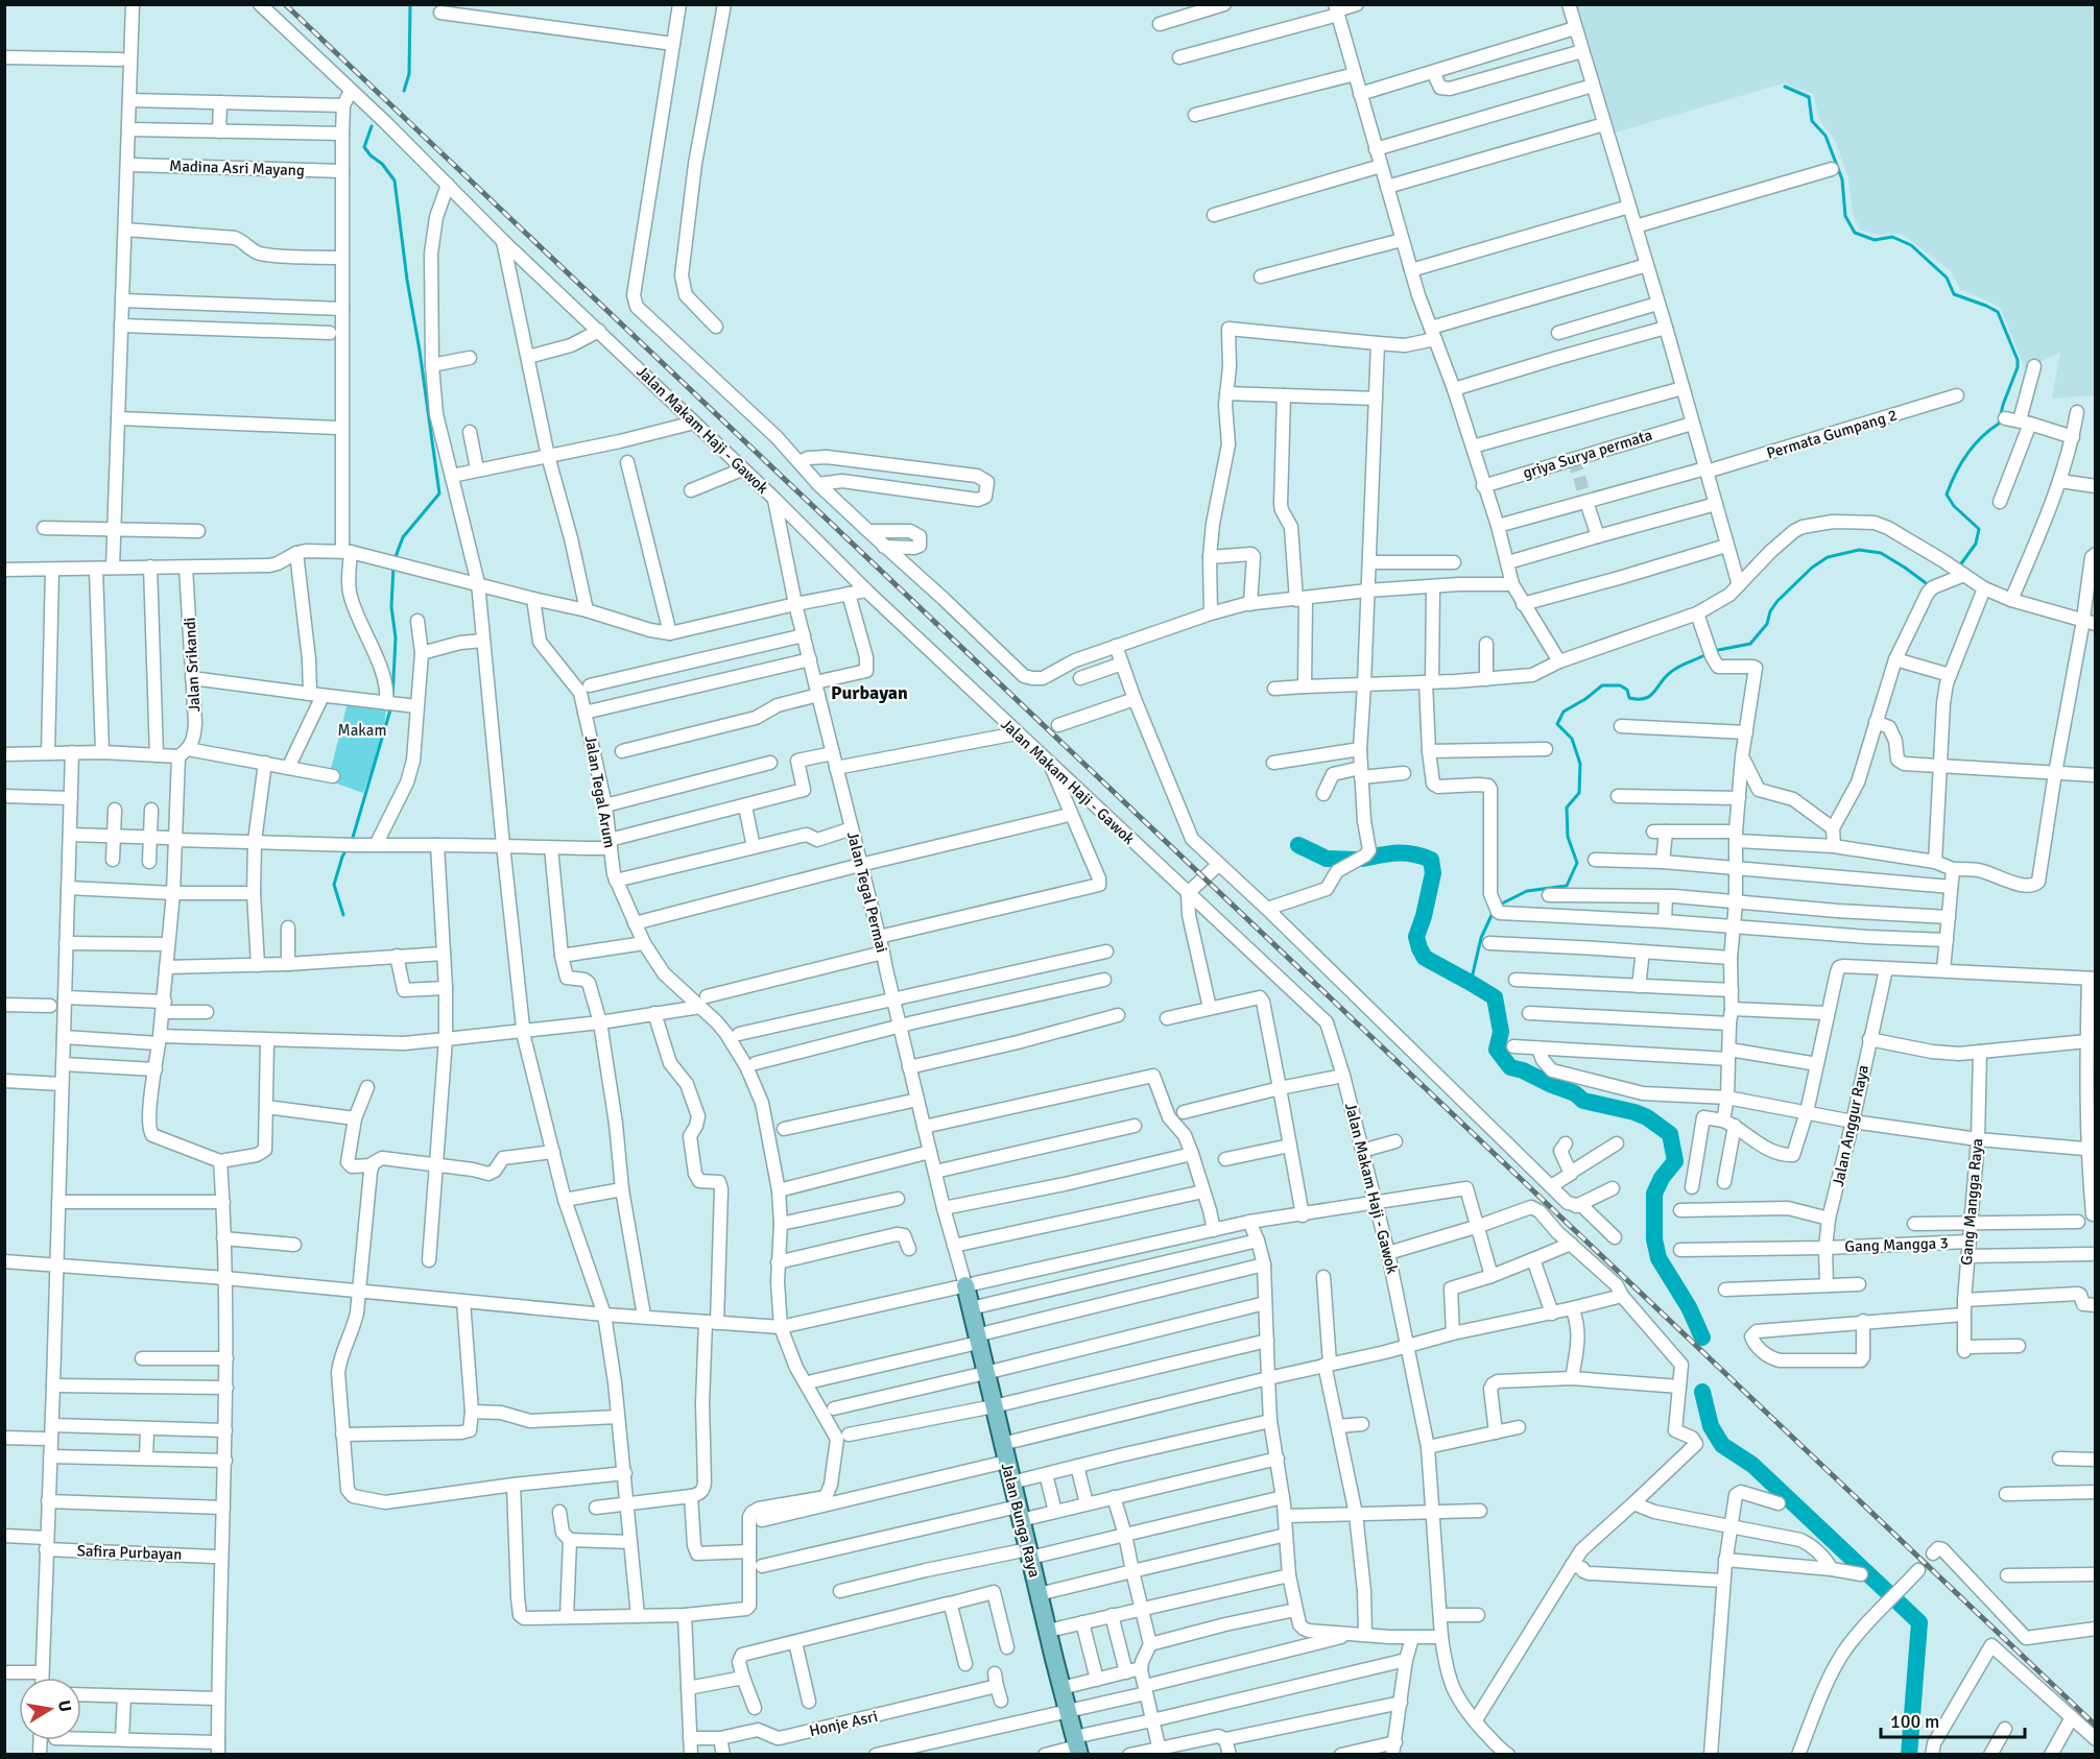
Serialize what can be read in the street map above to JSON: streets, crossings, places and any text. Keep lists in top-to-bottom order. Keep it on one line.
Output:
{"streets":{"main road":["Jalan Bunga Raya"],"street":["Madina Asri Mayang","Jalan Makam Haji - Gawok","Permata Gumpang 2","griya Surya permata","Jalan Srikandi","Jalan Tegal Arum","Jalan Tegal Permai","Jalan Anggur Raya","Gang Mangga Raya","Gang Mangga 3","Safira Purbayan","Honje Asri"]},"crossings":[["Jalan Makam Haji - Gawok","Jalan Tegal Permai"],["Jalan Tegal Permai","Jalan Bunga Raya"],["Jalan Anggur Raya","Gang Mangga 3"],["Gang Mangga Raya","Gang Mangga 3"]],"districts":["Purbayan"],"parks":["Makam"],"scale_bar":"100 m","north":"right"}
